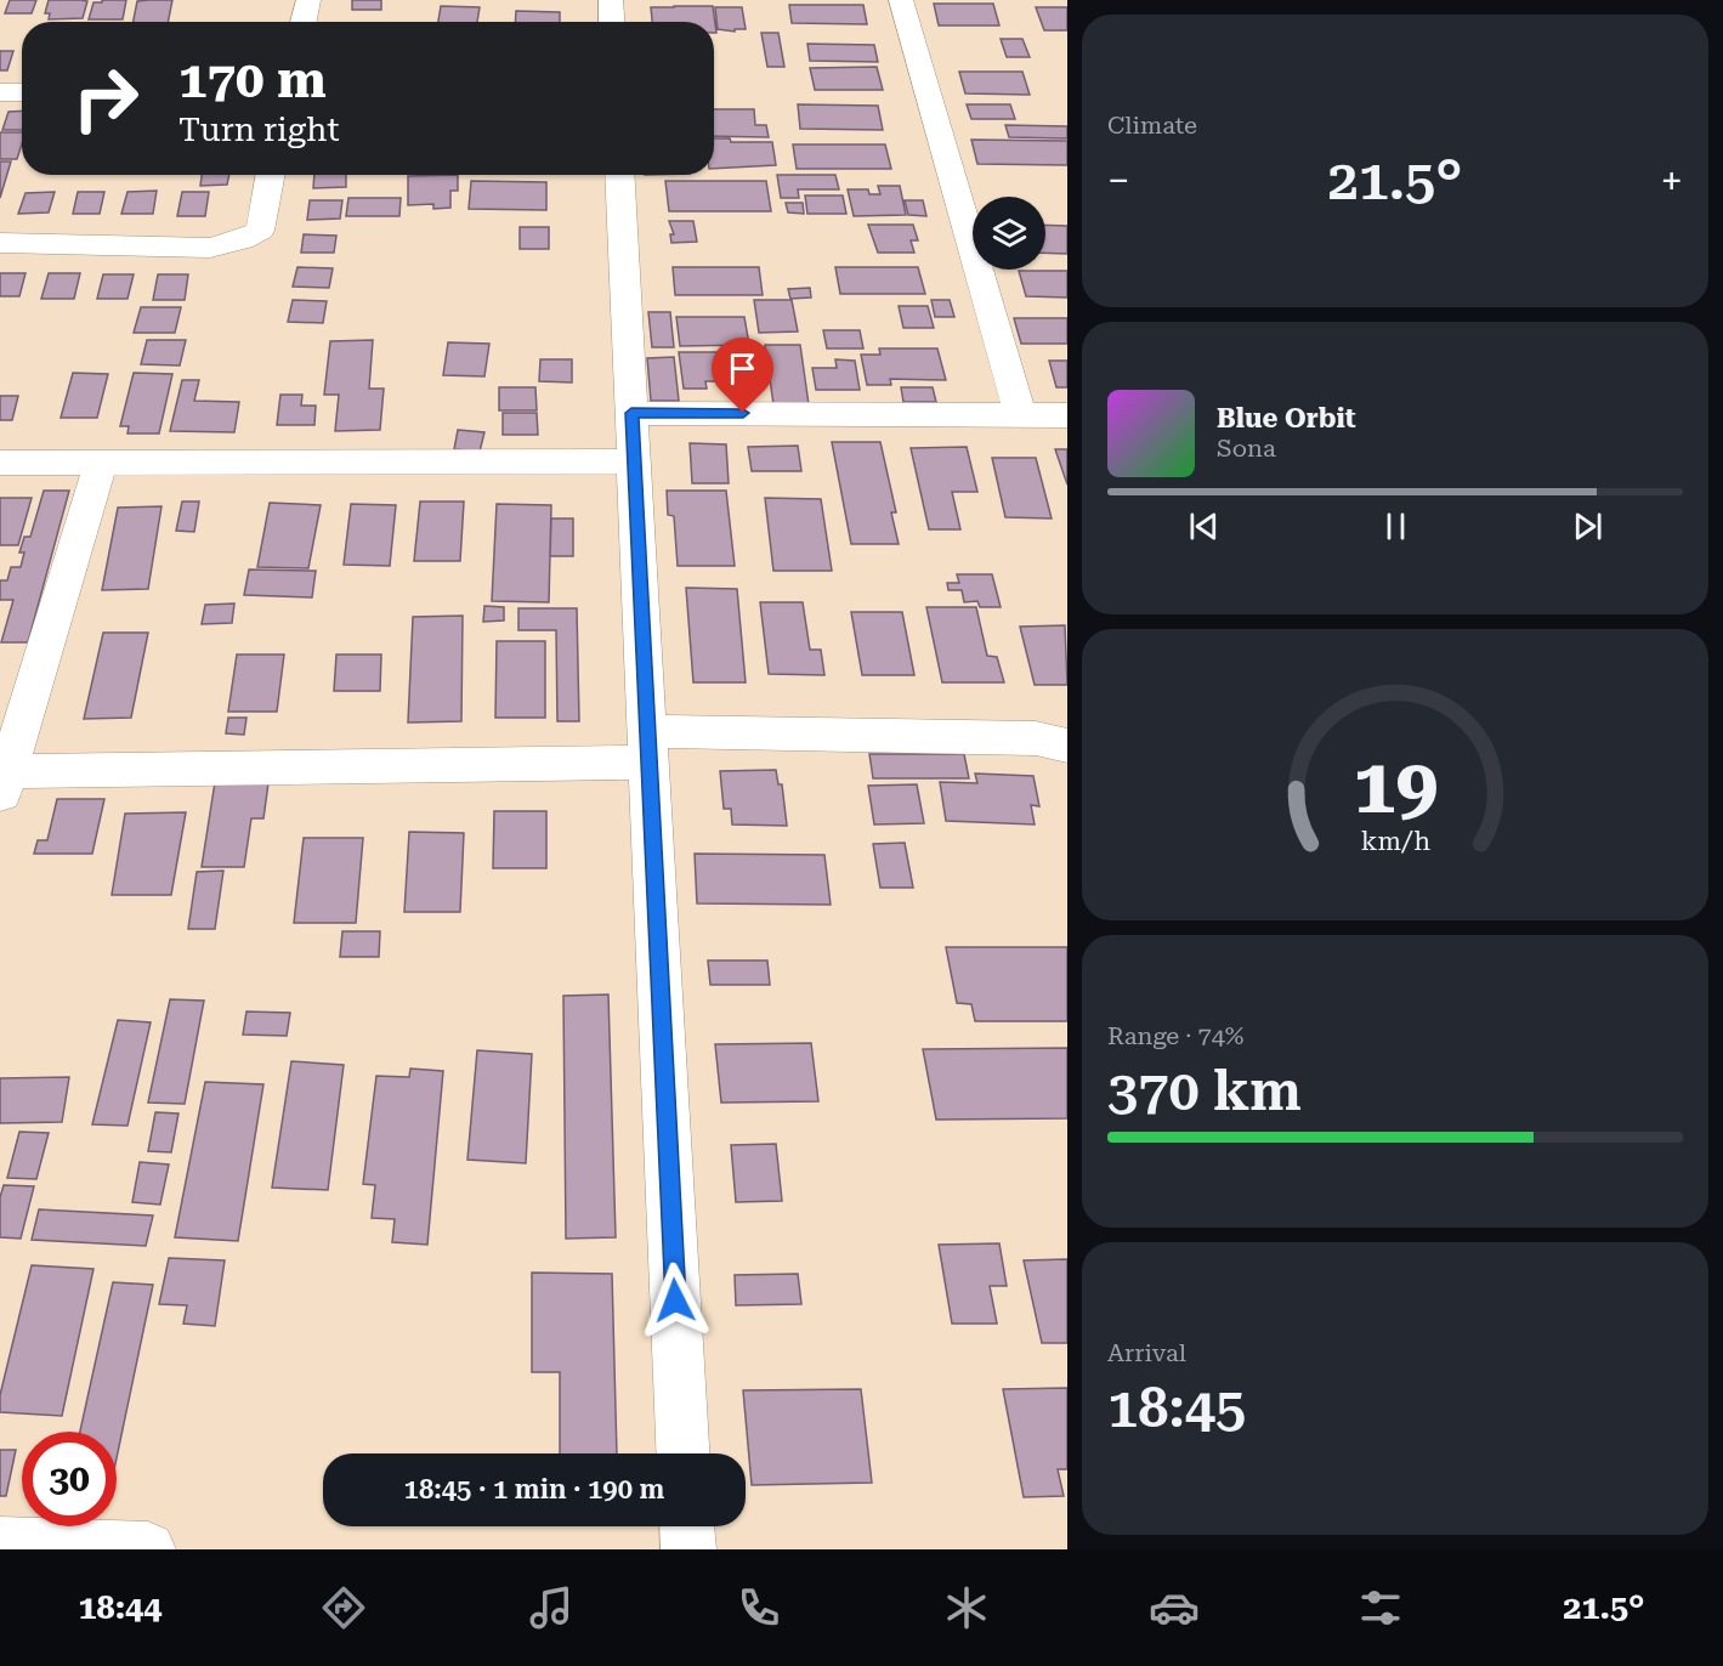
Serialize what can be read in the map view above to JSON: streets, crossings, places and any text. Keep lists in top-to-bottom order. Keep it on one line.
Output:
{"page":{"tile":["Climate",["Range · 74%","370 km"],["Arrival","18:45"]],"turn":["170 m","Turn right"],"heat":["−","21.5°","+"],"song":["Blue Orbit","Sona"],"limit":"30","trip":"18:45 · 1 min · 190 m","tabs":["18:44","21.5°"],"gauge":["19","km/h"]}}
